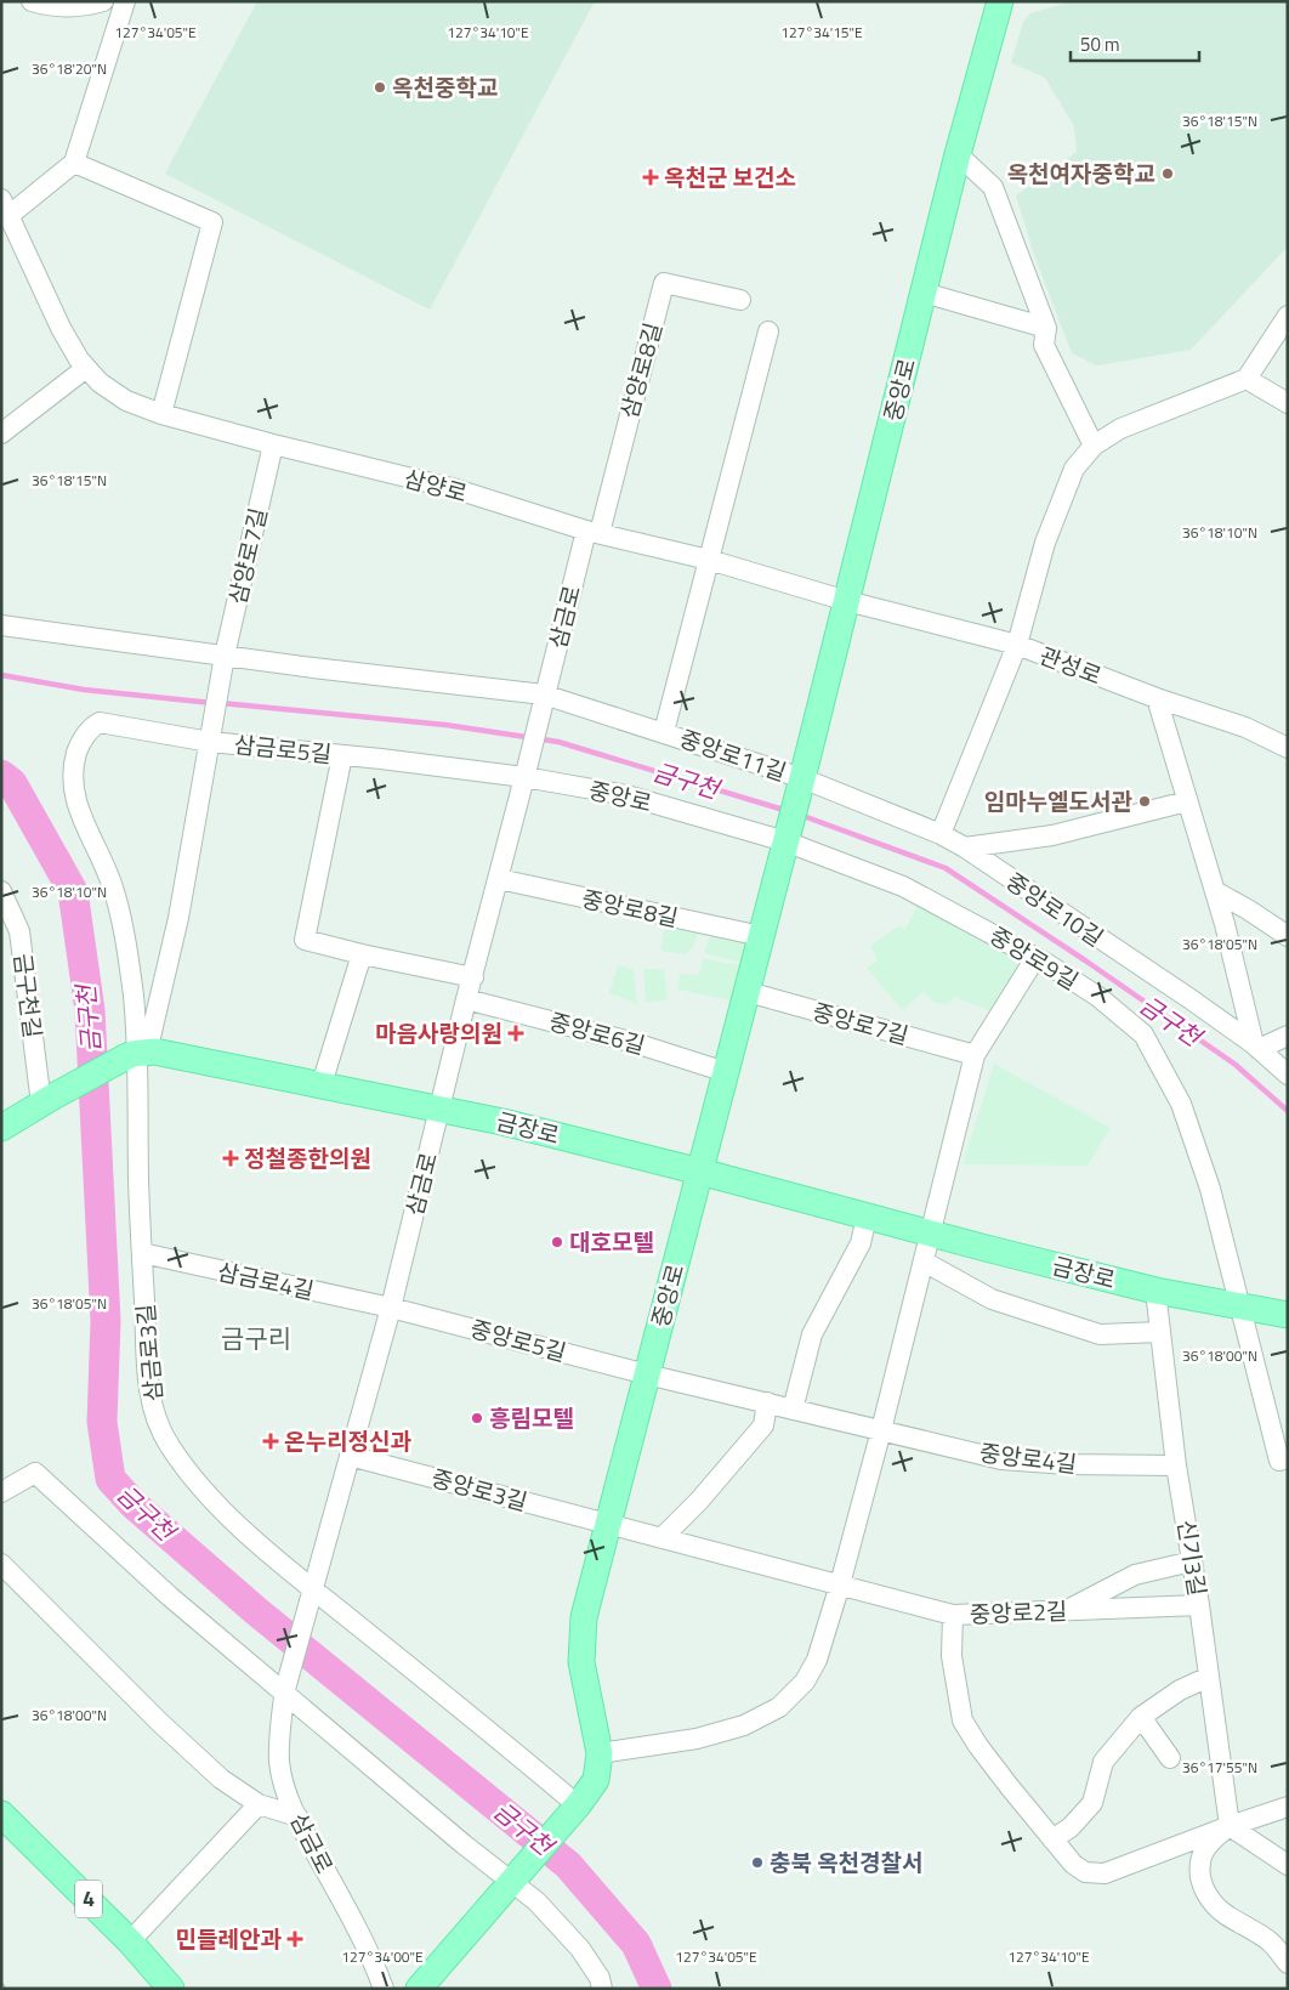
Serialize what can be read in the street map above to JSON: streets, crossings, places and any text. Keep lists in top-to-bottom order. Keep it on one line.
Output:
{"streets":{"main road":["중앙로","금장로","4"],"street":["삼양로8길","삼양로","삼양로7길","삼금로","관성로","삼금로5길","중앙로11길","중앙로8길","중앙로10길","중앙로9길","금구천길","중앙로7길","중앙로6길","삼금로4길","중앙로5길","삼금로3길","중앙로4길","중앙로3길","신기3길","중앙로2길"]},"crossings":[["삼양로8길","삼양로"],["삼양로8길","삼금로"],["중앙로","삼양로"],["중앙로","삼금로"],["중앙로","관성로"],["중앙로","삼금로5길"],["중앙로","중앙로11길"],["중앙로","중앙로8길"],["중앙로","중앙로10길"],["중앙로","중앙로9길"],["중앙로","중앙로7길"],["중앙로","중앙로6길"],["중앙로","금장로"],["중앙로","중앙로5길"],["중앙로","삼금로3길"],["중앙로","중앙로4길"],["중앙로","중앙로3길"],["중앙로","중앙로2길"],["삼양로","삼양로7길"],["삼양로","삼금로"],["삼양로","관성로"],["삼양로","중앙로11길"],["삼양로7길","삼금로5길"],["삼양로7길","중앙로11길"],["삼양로7길","삼금로3길"],["삼금로","삼금로5길"],["삼금로","중앙로11길"],["삼금로","중앙로8길"],["삼금로","중앙로6길"],["삼금로","금장로"],["삼금로","삼금로4길"],["삼금로","중앙로5길"],["삼금로","삼금로3길"],["삼금로","중앙로3길"],["삼금로5길","금장로"],["삼금로5길","삼금로3길"],["중앙로11길","중앙로10길"],["중앙로9길","금장로"],["금장로","삼금로3길"],["금장로","신기3길"],["삼금로4길","중앙로5길"],["삼금로4길","삼금로3길"],["중앙로5길","중앙로4길"],["중앙로4길","신기3길"],["중앙로3길","중앙로2길"],["신기3길","중앙로2길"]],"districts":["금구리"],"water":["금구천"],"places":{"other":["옥천중학교","옥천여자중학교","임마누엘도서관","대호모텔","흥림모텔","충북 옥천경찰서"],"health":["옥천군 보건소","마음사랑의원","정철종한의원","온누리정신과","민들레안과"]},"scale_bar":"50 m","coordinates":["127°34'05\"E","127°34'10\"E","127°34'15\"E","36°18'20\"N","36°18'15\"N","36°18'10\"N","36°18'05\"N","36°18'00\"N","36°17'55\"N","127°34'00\"E"]}
